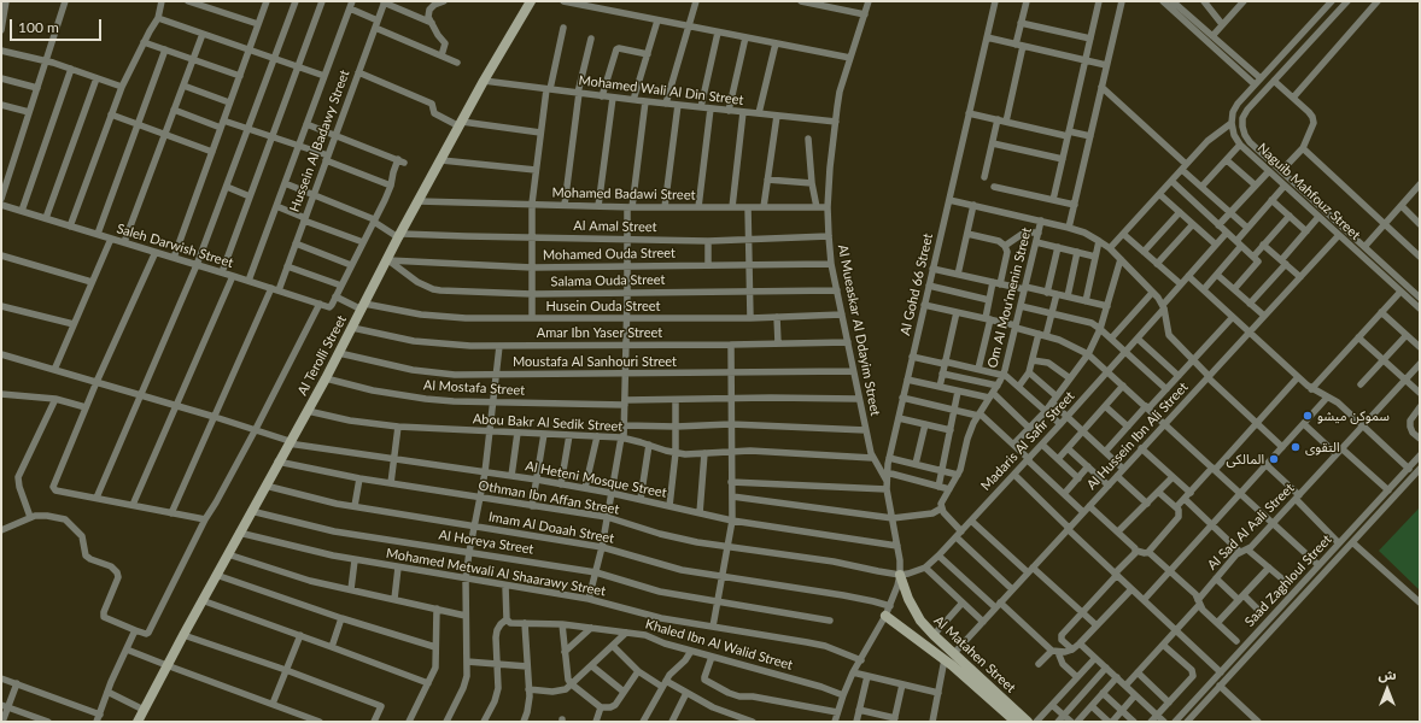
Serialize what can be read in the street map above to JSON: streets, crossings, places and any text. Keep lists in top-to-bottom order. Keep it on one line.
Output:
{"streets":{"street":["Mohamed Wali Al Din Street","Hussein Al Badawy Street","Naguib Mahfouz Street","Mohamed Badawi Street","Al Amal Street","Saleh Darwish Street","Mohamed Ouda Street","Salama Ouda Street","Al Gohd 66 Street","Om Al Mou'menin Street","Husein Ouda Street","Al Mueaskar Al Ddayim Street","Amar Ibn Yaser Street","Al Terolli Street","Moustafa Al Sanhouri Street","Al Mostafa Street","Abou Bakr Al Sedik Street","Al Hussein Ibn Ali Street","Madaris Al Safir Street","Al Heteni Mosque Street","Othman Ibn Affan Street","Al Sad Al Aali Street","Imam Al Doaah Street","Al Horeya Street","Mohamed Metwali Al Shaarawy Street","Saad Zaghloul Street","Khaled Ibn Al Walid Street","Al Matahen Street"]},"crossings":[["Mohamed Wali Al Din Street","Al Mueaskar Al Ddayim Street"],["Mohamed Wali Al Din Street","Al Terolli Street"],["Hussein Al Badawy Street","Saleh Darwish Street"],["Hussein Al Badawy Street","Al Heteni Mosque Street"],["Naguib Mahfouz Street","Al Hussein Ibn Ali Street"],["Mohamed Badawi Street","Al Mueaskar Al Ddayim Street"],["Mohamed Badawi Street","Al Terolli Street"],["Al Amal Street","Al Mueaskar Al Ddayim Street"],["Al Amal Street","Al Terolli Street"],["Mohamed Ouda Street","Salama Ouda Street"],["Mohamed Ouda Street","Al Mueaskar Al Ddayim Street"],["Mohamed Ouda Street","Al Terolli Street"],["Salama Ouda Street","Al Mueaskar Al Ddayim Street"],["Salama Ouda Street","Al Terolli Street"],["Al Gohd 66 Street","Al Mueaskar Al Ddayim Street"],["Al Gohd 66 Street","Madaris Al Safir Street"],["Al Gohd 66 Street","Al Heteni Mosque Street"],["Al Gohd 66 Street","Othman Ibn Affan Street"],["Al Gohd 66 Street","Al Matahen Street"],["Husein Ouda Street","Al Mueaskar Al Ddayim Street"],["Husein Ouda Street","Al Terolli Street"],["Al Mueaskar Al Ddayim Street","Amar Ibn Yaser Street"],["Al Mueaskar Al Ddayim Street","Moustafa Al Sanhouri Street"],["Al Mueaskar Al Ddayim Street","Al Mostafa Street"],["Al Mueaskar Al Ddayim Street","Abou Bakr Al Sedik Street"],["Amar Ibn Yaser Street","Al Terolli Street"],["Al Terolli Street","Moustafa Al Sanhouri Street"],["Al Terolli Street","Al Mostafa Street"],["Al Terolli Street","Abou Bakr Al Sedik Street"],["Al Terolli Street","Al Heteni Mosque Street"],["Al Terolli Street","Othman Ibn Affan Street"],["Al Terolli Street","Imam Al Doaah Street"],["Al Terolli Street","Al Horeya Street"],["Al Terolli Street","Mohamed Metwali Al Shaarawy Street"],["Al Hussein Ibn Ali Street","Al Matahen Street"],["Madaris Al Safir Street","Othman Ibn Affan Street"],["Madaris Al Safir Street","Al Matahen Street"],["Othman Ibn Affan Street","Al Matahen Street"]],"places":["سموكن ميشو","التقوى","المالكى"],"scale_bar":"100 m","north":"top"}
